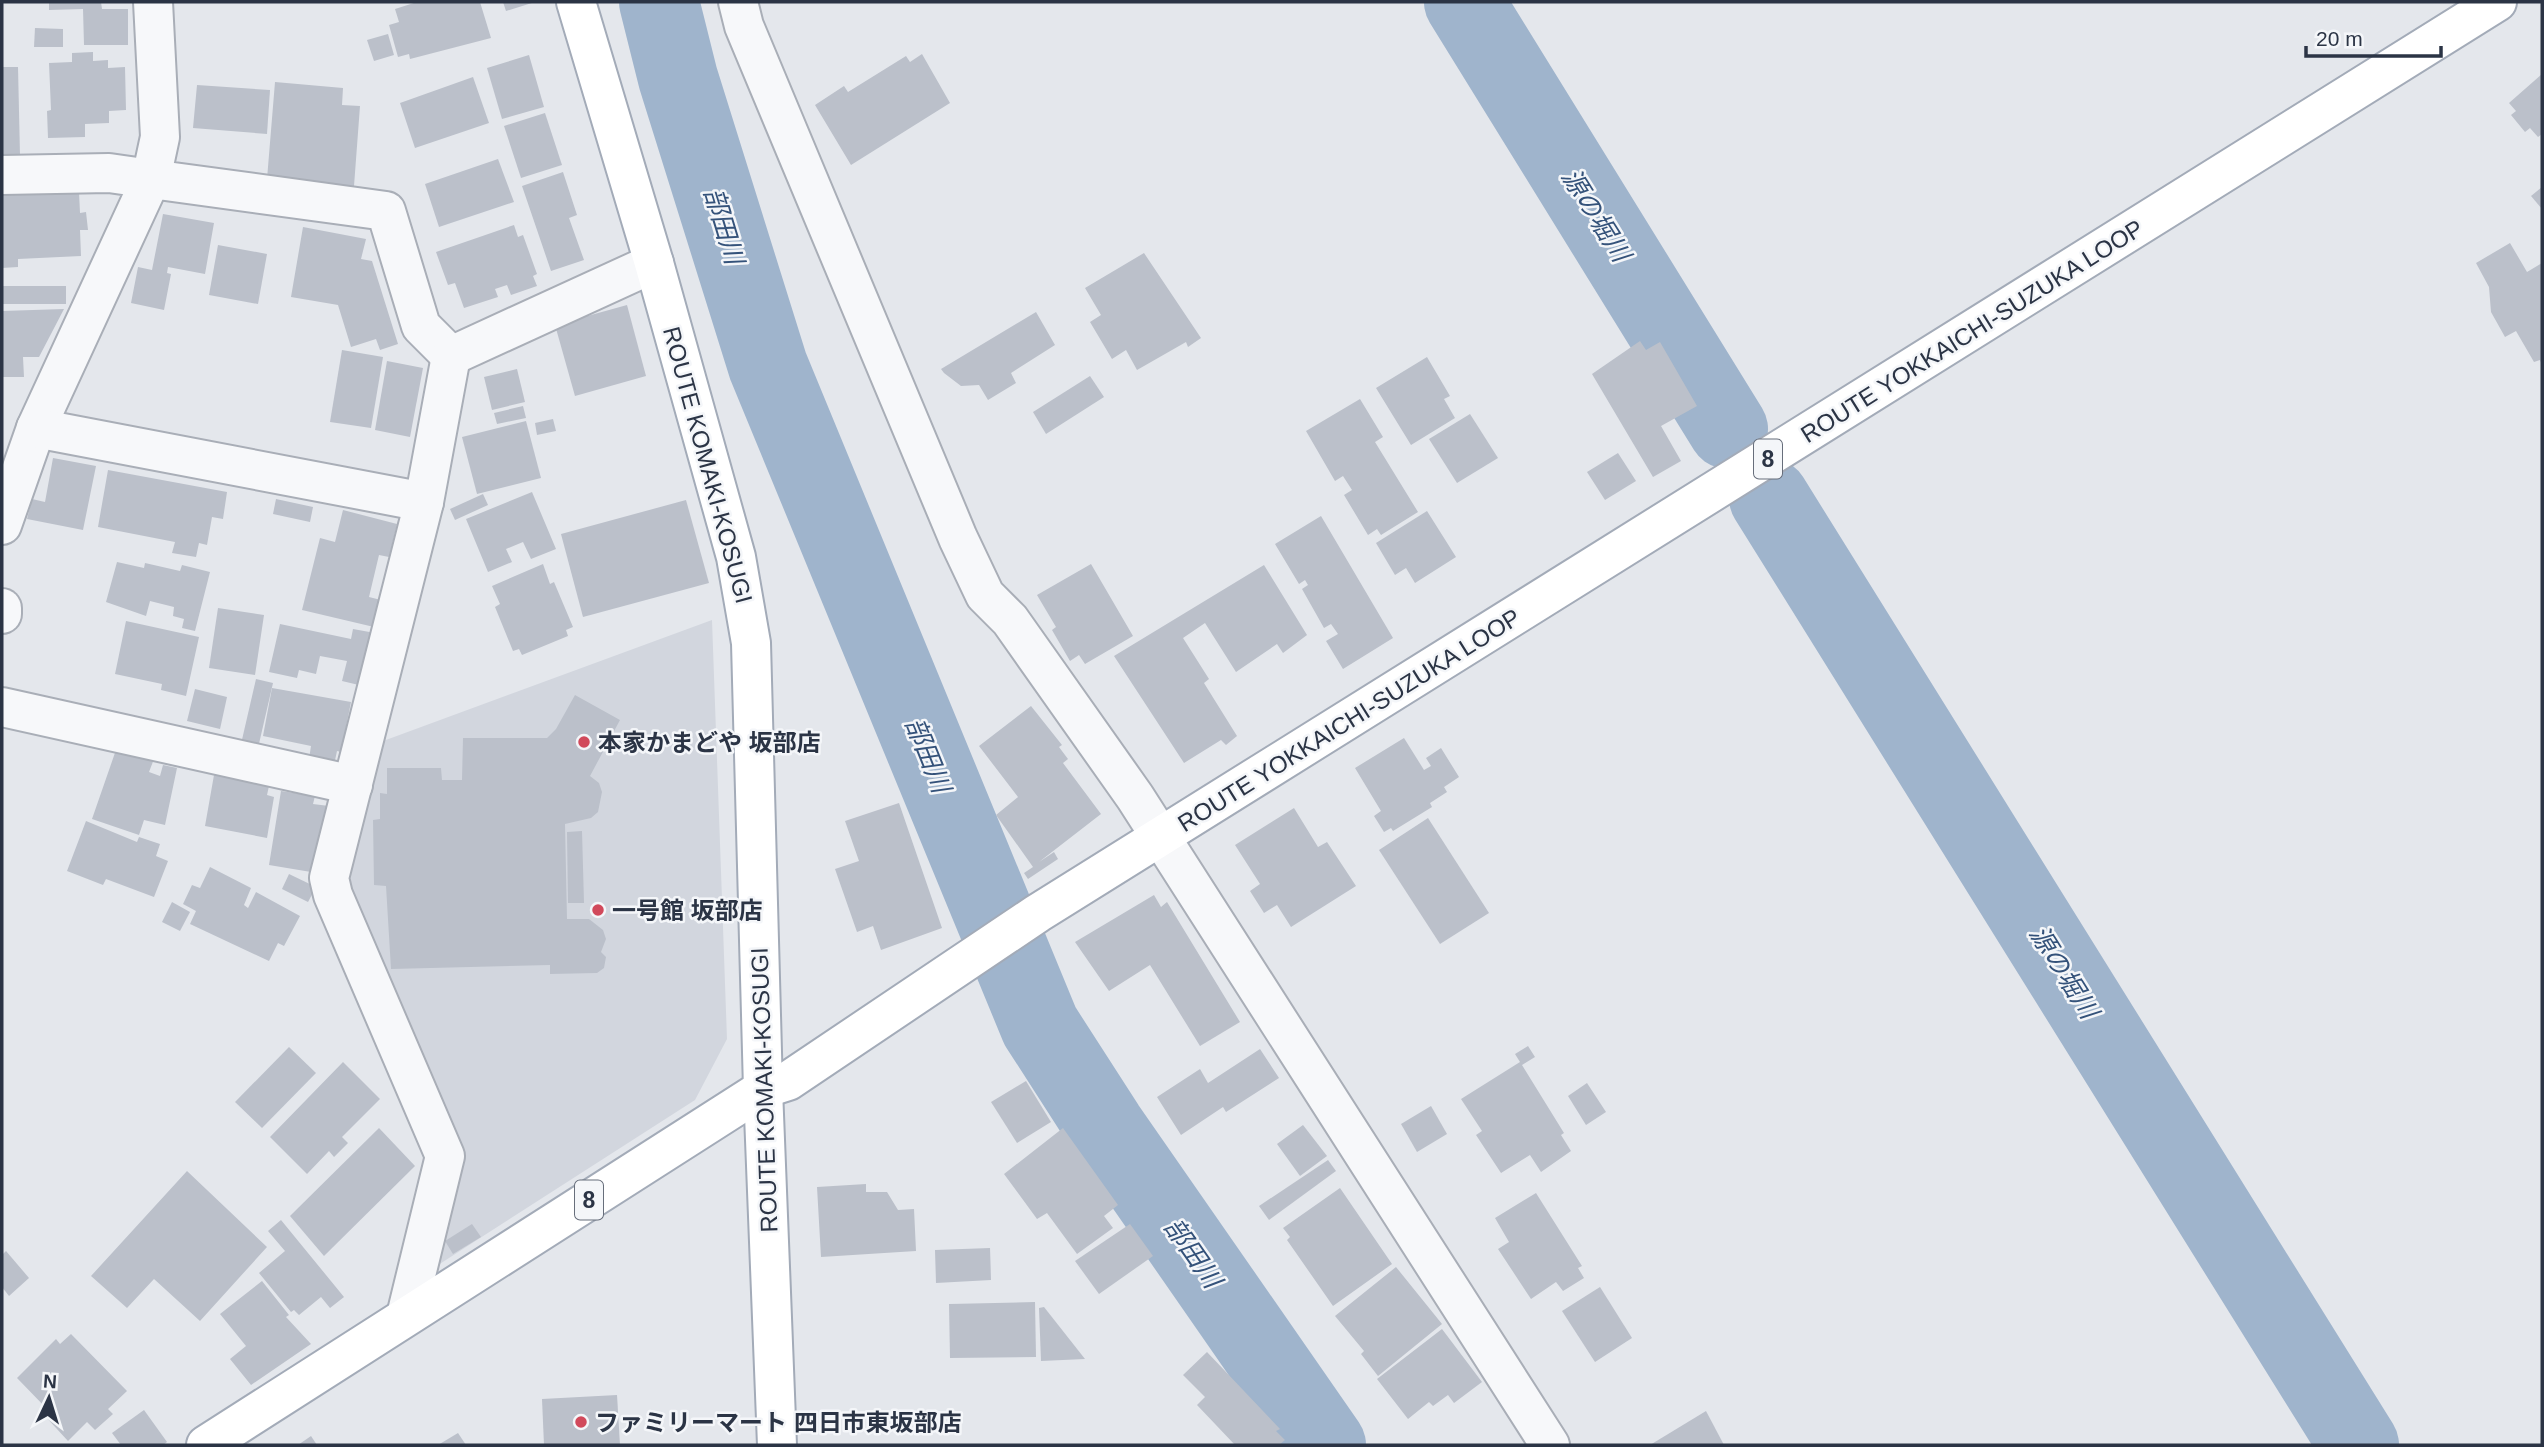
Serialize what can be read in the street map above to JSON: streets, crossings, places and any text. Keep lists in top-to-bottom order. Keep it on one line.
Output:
{"streets":{"main road":["ROUTE YOKKAICHI-SUZUKA LOOP","8","ROUTE KOMAKI-KOSUGI"]},"crossings":[["ROUTE YOKKAICHI-SUZUKA LOOP","ROUTE KOMAKI-KOSUGI"]],"water":["源の堀川","部田川"],"places":["本家かまどや 坂部店","一号館 坂部店","ファミリーマート 四日市東坂部店"],"scale_bar":"20 m","north":"top"}
